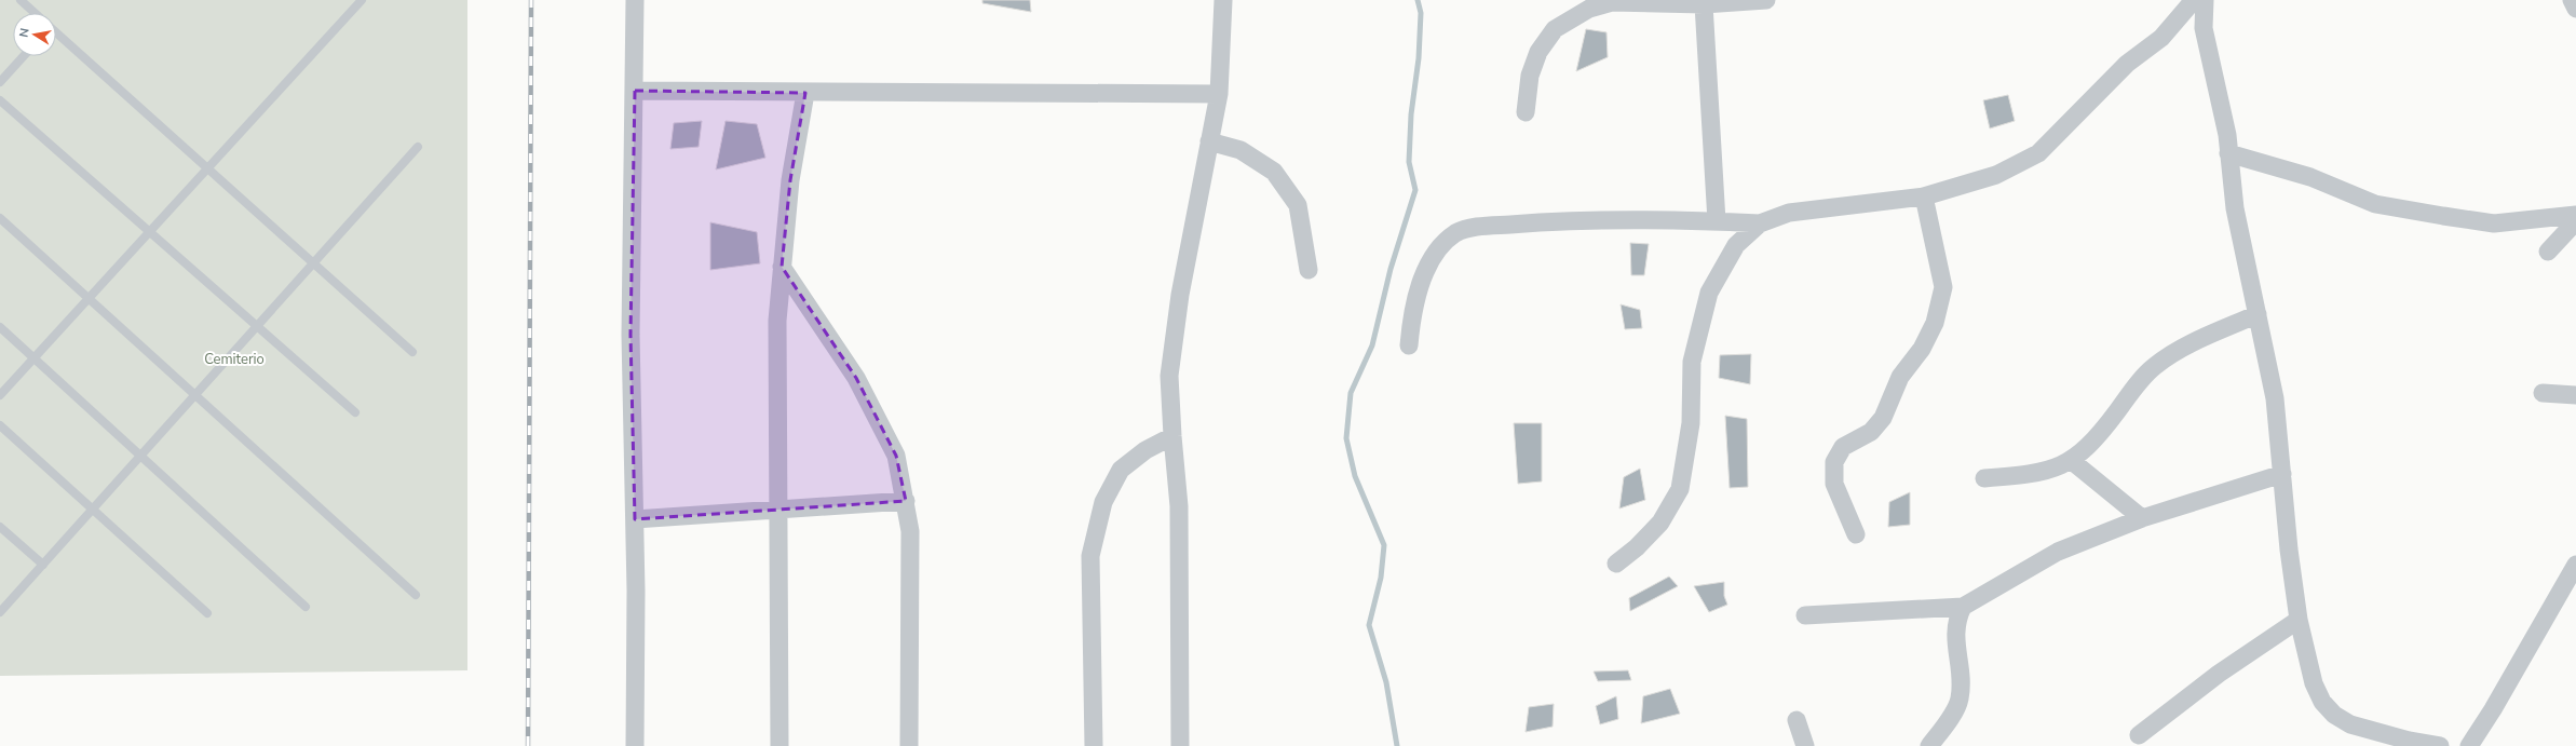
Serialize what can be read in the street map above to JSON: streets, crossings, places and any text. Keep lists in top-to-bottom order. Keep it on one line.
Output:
{"parks":["Cemiterio"],"north":"left"}
